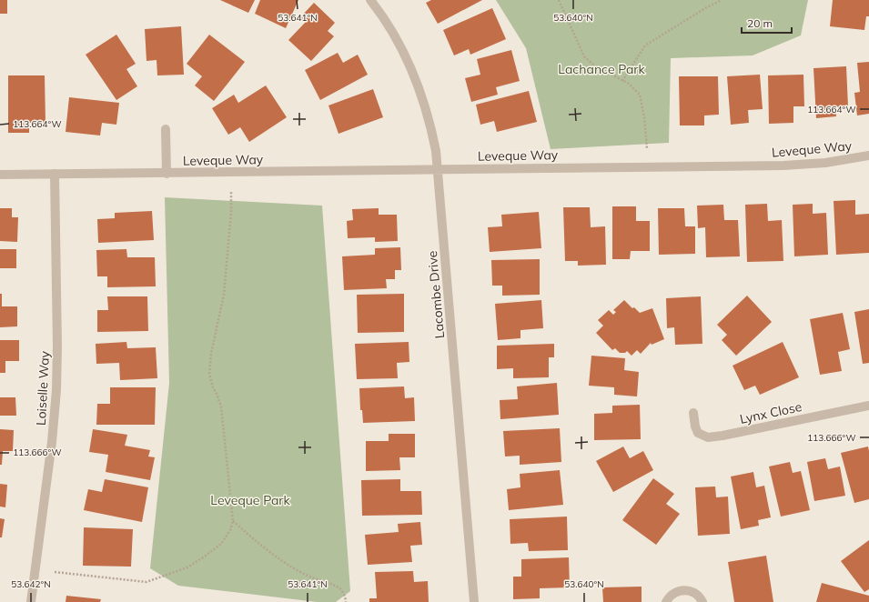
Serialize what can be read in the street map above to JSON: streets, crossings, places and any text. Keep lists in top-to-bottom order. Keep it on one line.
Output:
{"streets":{"street":["Leveque Way","Lacombe Drive","Loiselle Way","Lynx Close"]},"crossings":[["Leveque Way","Lacombe Drive"],["Leveque Way","Loiselle Way"]],"parks":["Lachance Park","Leveque Park"],"scale_bar":"20 m","coordinates":["53.641°N","53.640°N","113.664°W","113.666°W","53.642°N"]}
